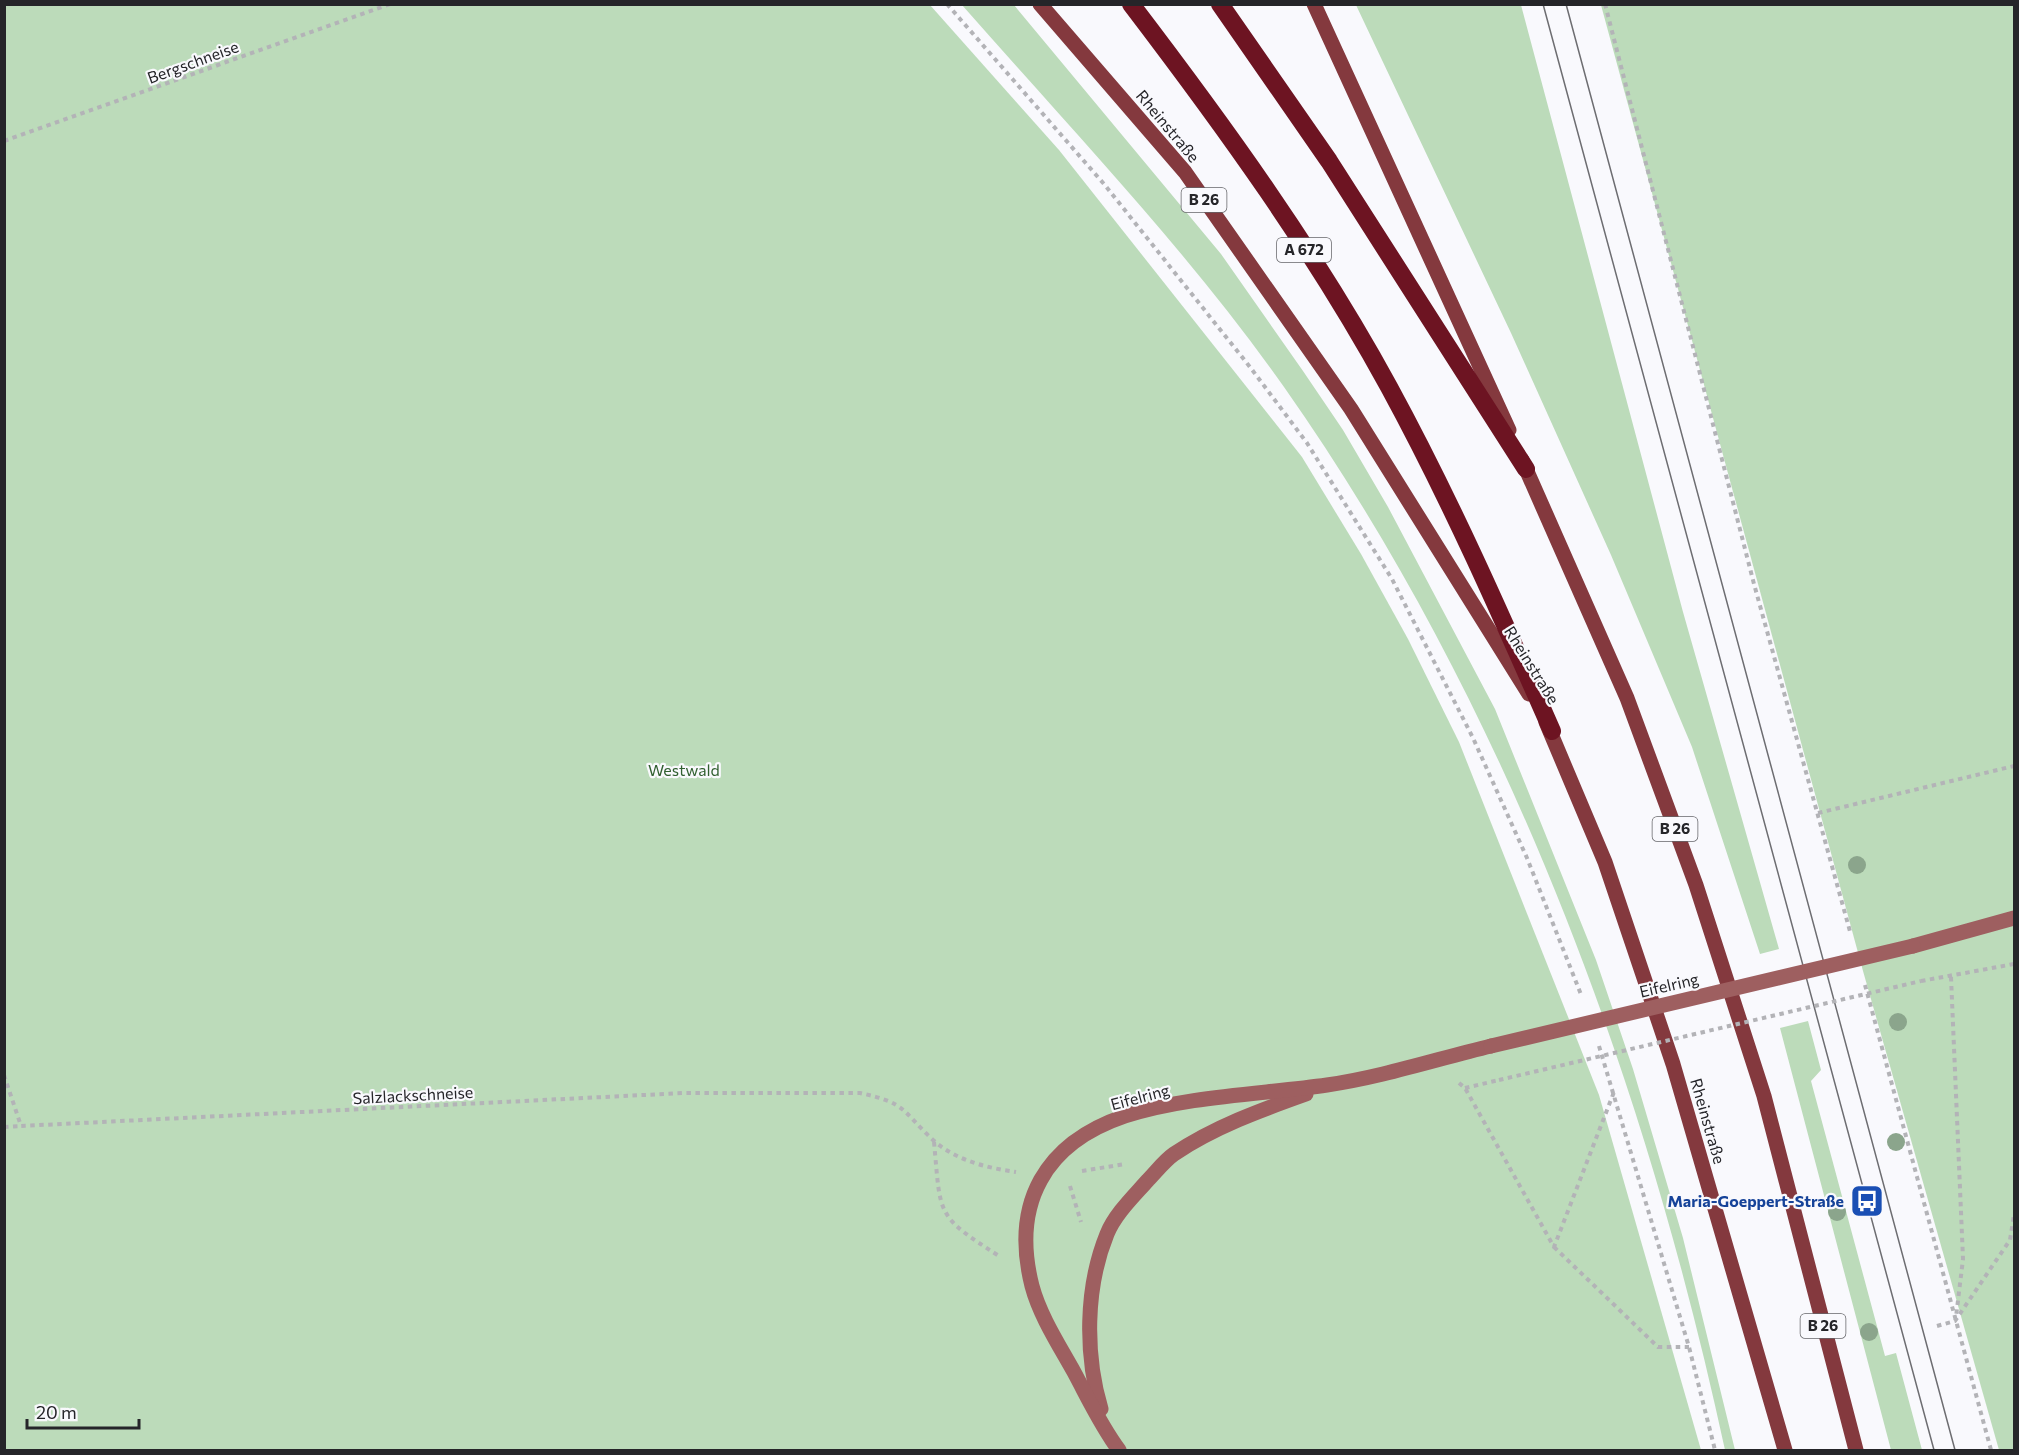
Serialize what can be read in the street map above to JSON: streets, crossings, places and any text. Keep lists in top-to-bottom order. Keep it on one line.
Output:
{"streets":{"highway":["A 672"],"main road":["Rheinstraße","B 26","Eifelring"],"path":["Bergschneise","Salzlackschneise"]},"crossings":[["Rheinstraße","A 672"],["Eifelring","Salzlackschneise"]],"parks":["Westwald"],"places":{"bus stop":["Maria-Goeppert-Straße"]},"scale_bar":"20 m"}
